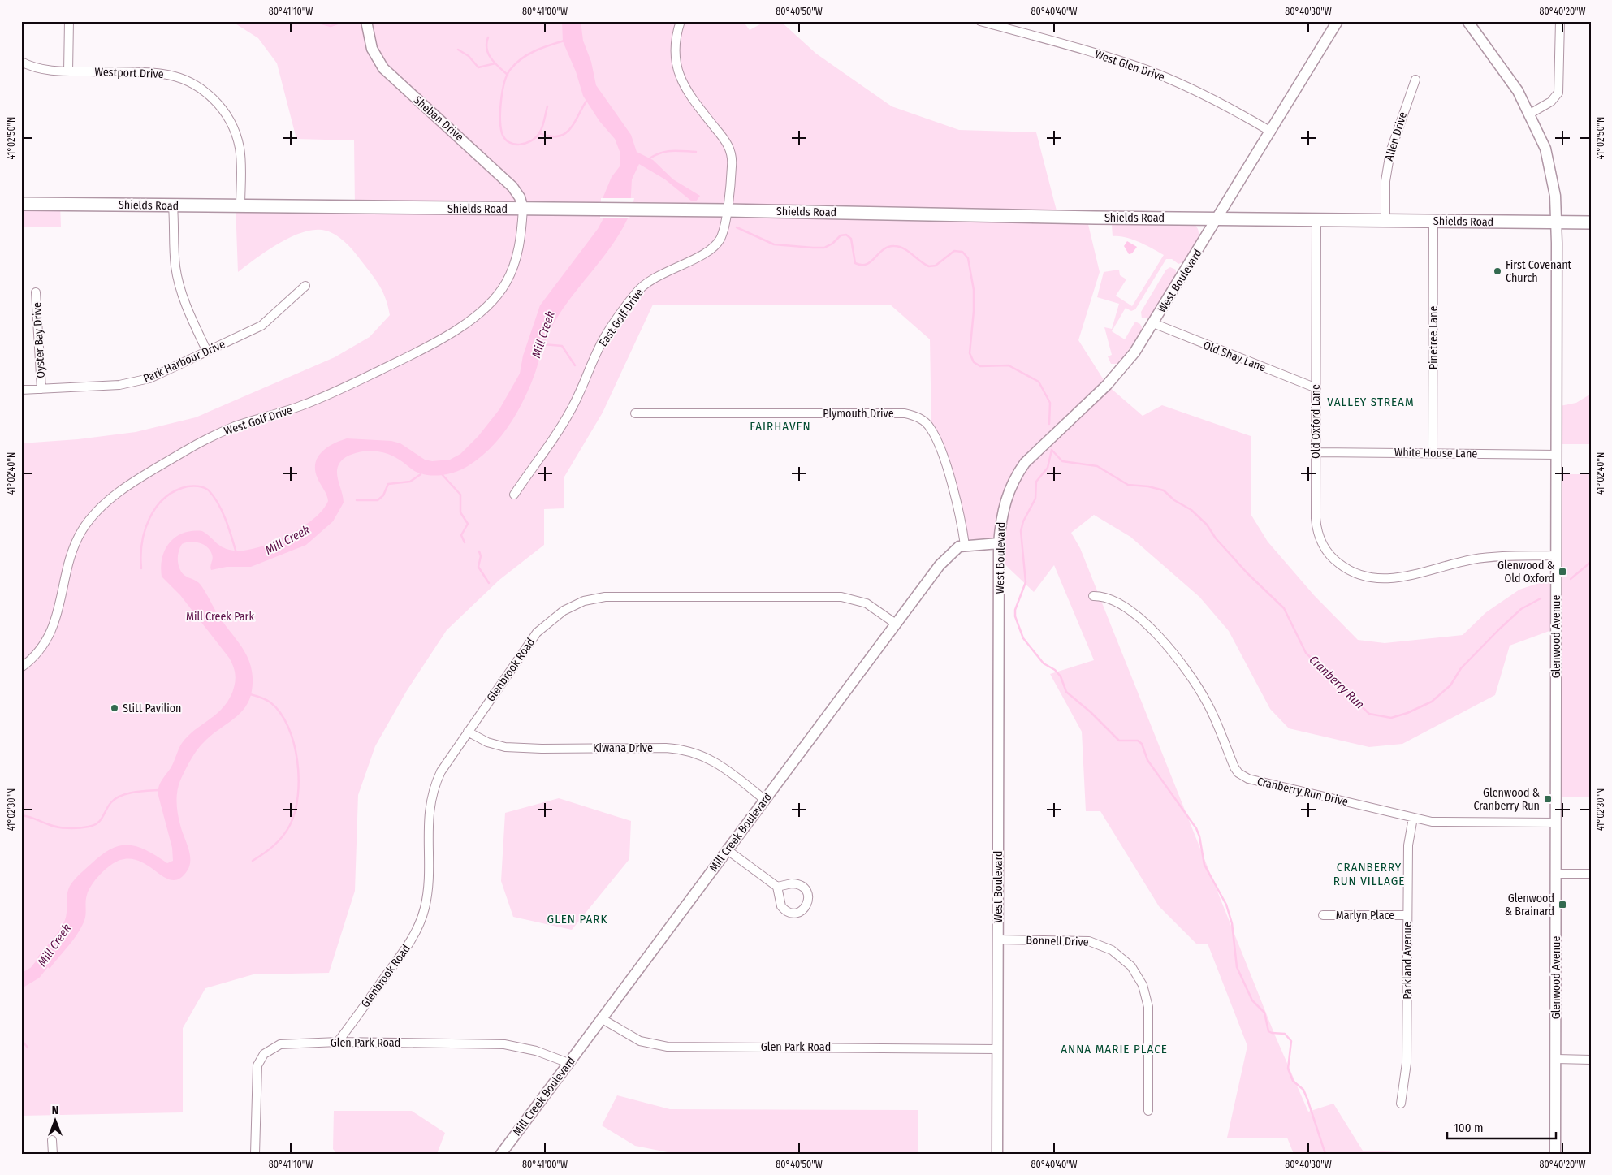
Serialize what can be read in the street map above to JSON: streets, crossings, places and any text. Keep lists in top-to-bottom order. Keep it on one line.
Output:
{"streets":{"main road":["Shields Road"],"street":["West Glen Drive","Westport Drive","Sheban Drive","Allen Drive","West Boulevard","East Golf Drive","Pinetree Lane","Oyster Bay Drive","Old Shay Lane","Park Harbour Drive","Plymouth Drive","West Golf Drive","Old Oxford Lane","White House Lane","Glenwood Avenue","Glenbrook Road","Kiwana Drive","Cranberry Run Drive","Mill Creek Boulevard","Marlyn Place","Bonnell Drive","Parkland Avenue","Glen Park Road"]},"crossings":[["West Glen Drive","West Boulevard"],["Westport Drive","Shields Road"],["Sheban Drive","Shields Road"],["Sheban Drive","West Golf Drive"],["Allen Drive","Shields Road"],["Shields Road","West Boulevard"],["Shields Road","East Golf Drive"],["Shields Road","Pinetree Lane"],["Shields Road","West Golf Drive"],["Shields Road","Old Oxford Lane"],["Shields Road","Glenwood Avenue"],["West Boulevard","Old Shay Lane"],["West Boulevard","Bonnell Drive"],["West Boulevard","Glen Park Road"],["Pinetree Lane","White House Lane"],["Oyster Bay Drive","Park Harbour Drive"],["Old Shay Lane","Old Oxford Lane"],["Plymouth Drive","Mill Creek Boulevard"],["Old Oxford Lane","White House Lane"],["Old Oxford Lane","Glenwood Avenue"],["White House Lane","Glenwood Avenue"],["Glenwood Avenue","Cranberry Run Drive"],["Glenbrook Road","Kiwana Drive"],["Glenbrook Road","Mill Creek Boulevard"],["Glenbrook Road","Glen Park Road"],["Kiwana Drive","Mill Creek Boulevard"],["Cranberry Run Drive","Parkland Avenue"],["Mill Creek Boulevard","Glen Park Road"],["Marlyn Place","Parkland Avenue"]],"districts":["VALLEY STREAM","FAIRHAVEN","CRANBERRY RUN VILLAGE","GLEN PARK","ANNA MARIE PLACE"],"water":["Mill Creek","Cranberry Run"],"parks":["Mill Creek Park"],"places":{"other":["First Covenant Church","Stitt Pavilion"],"transit":["Glenwood & Old Oxford","Glenwood & Cranberry Run","Glenwood & Brainard"]},"scale_bar":"100 m","north":"top","coordinates":["80°41'10\"W","80°41'00\"W","80°40'50\"W","80°40'40\"W","80°40'30\"W","80°40'20\"W","41°02'50\"N","41°02'40\"N","41°02'30\"N"]}
